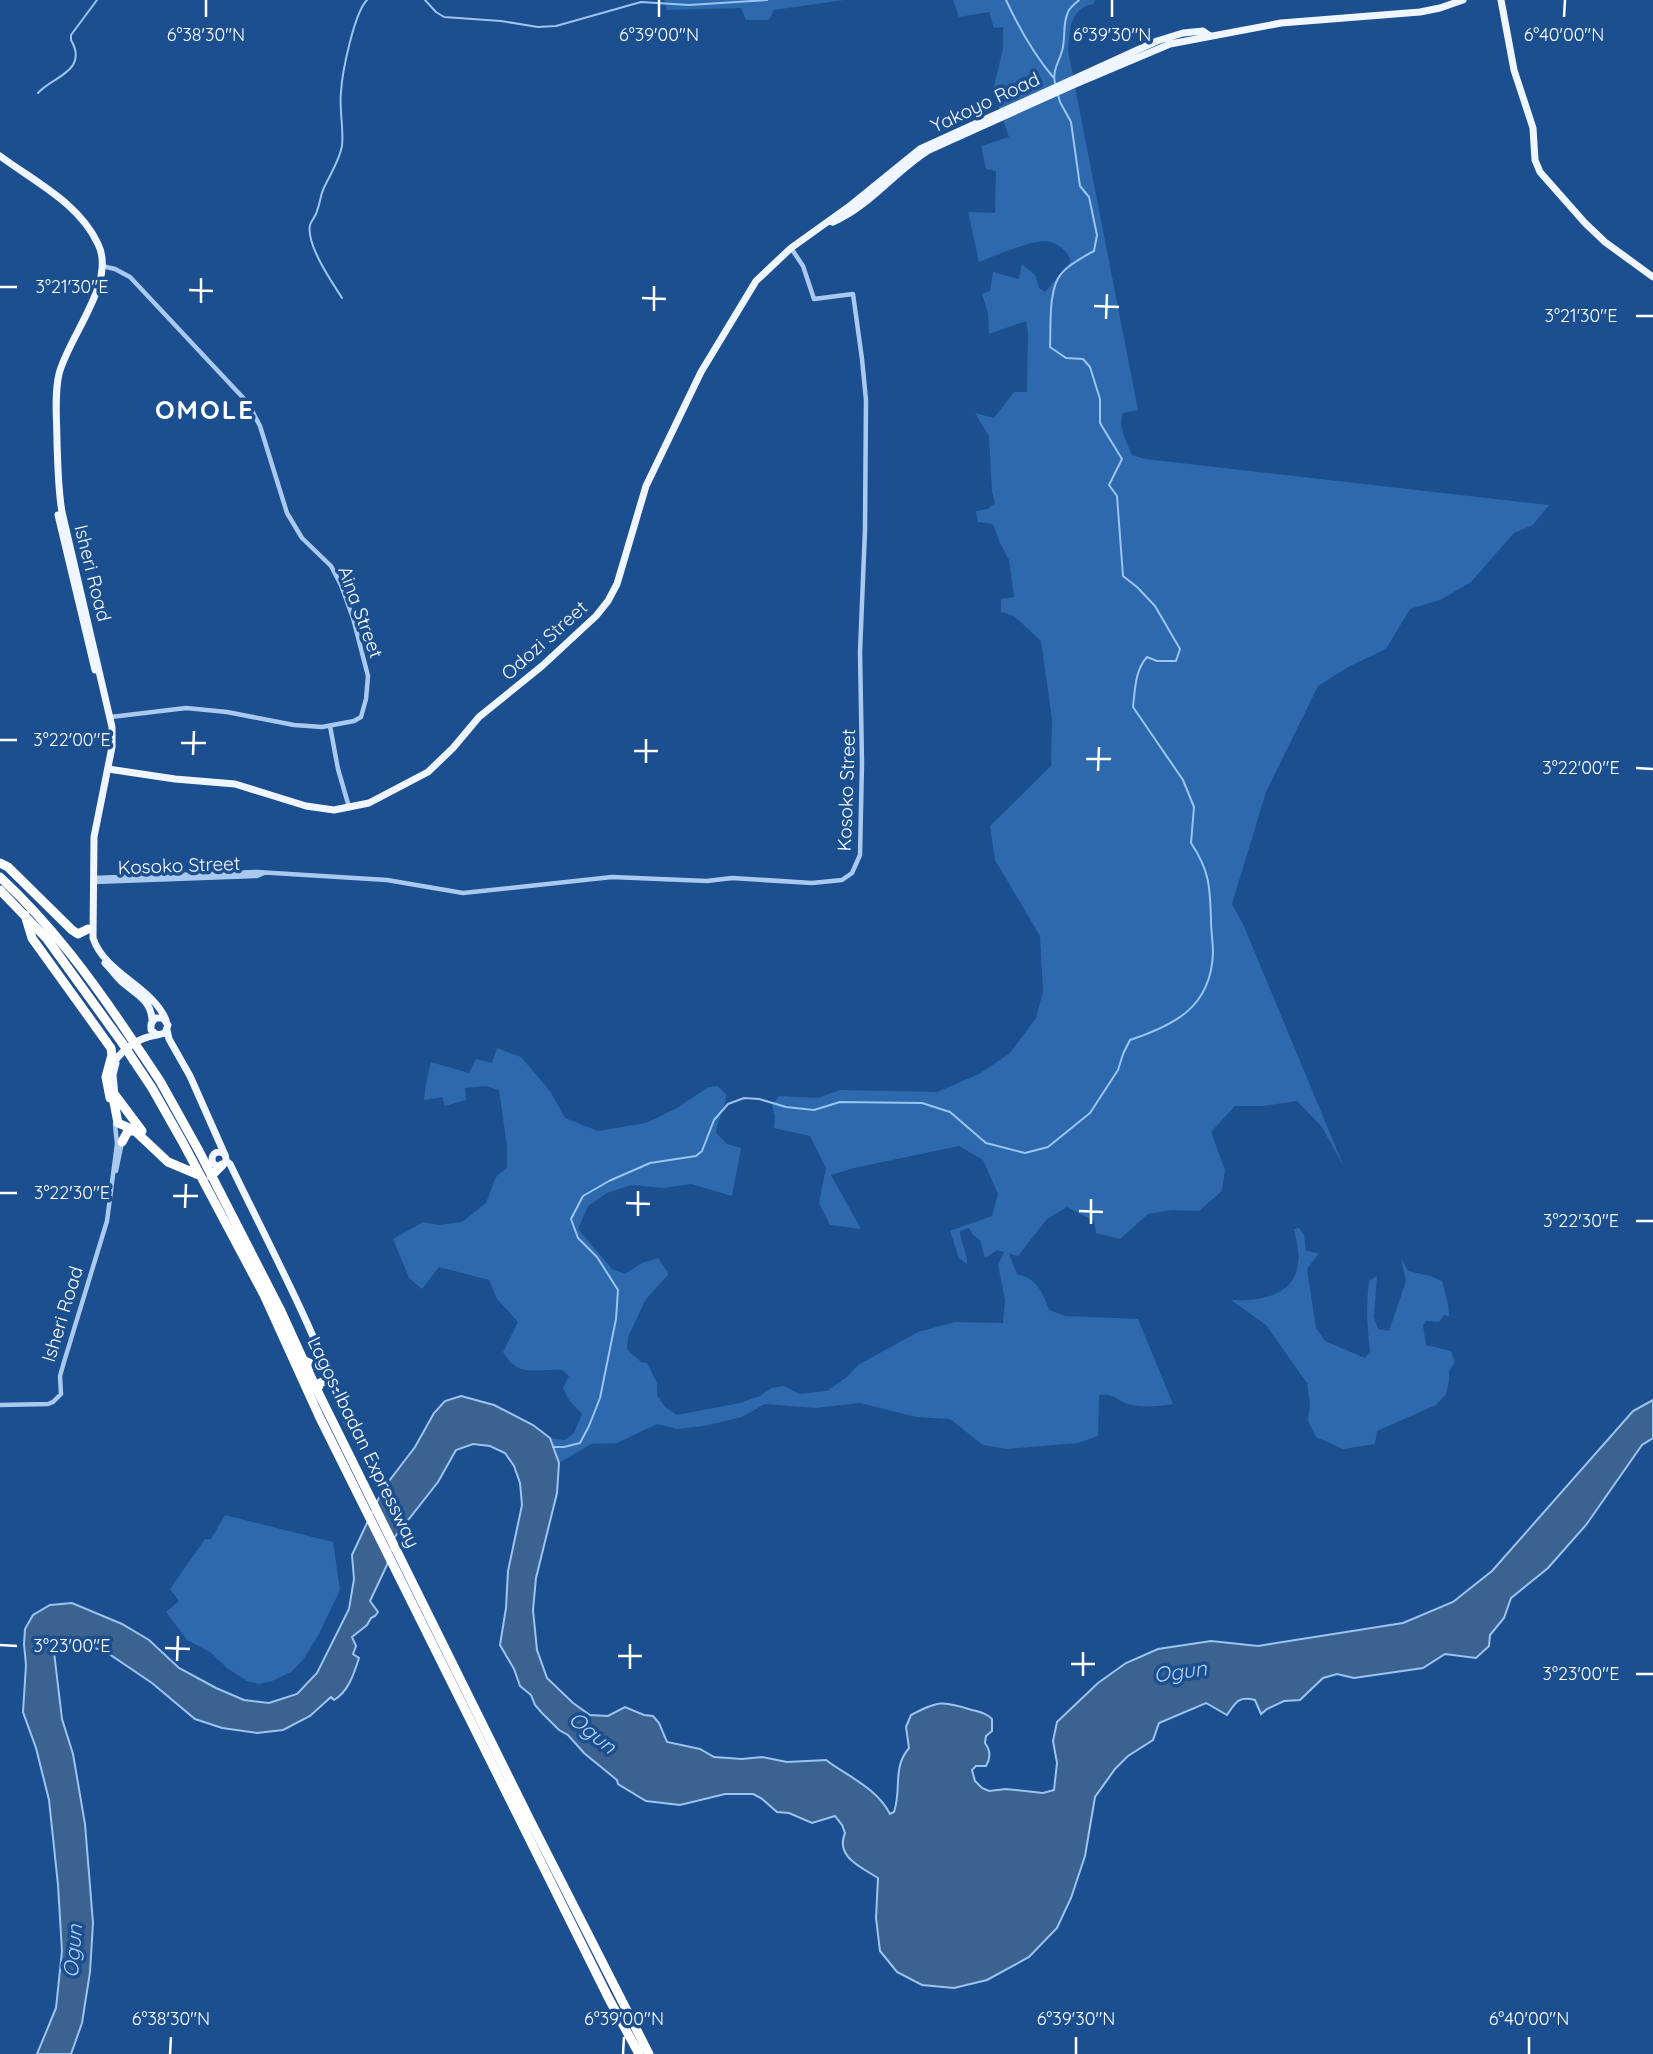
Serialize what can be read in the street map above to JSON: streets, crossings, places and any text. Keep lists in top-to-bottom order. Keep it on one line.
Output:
{"streets":{"highway":["Lagos-Ibadan Expressway"],"main road":["Yakoyo Road","Isheri Road","Odozi Street"],"street":["Aina Street","Kosoko Street"]},"crossings":[["Yakoyo Road","Odozi Street"],["Isheri Road","Aina Street"],["Isheri Road","Odozi Street"],["Isheri Road","Kosoko Street"],["Isheri Road","Lagos-Ibadan Expressway"],["Odozi Street","Kosoko Street"]],"districts":["OMOLE"],"water":["Ogun"],"coordinates":["6°38'30\"N","6°39'00\"N","6°39'30\"N","6°40'00\"N","3°21'30\"E","3°22'00\"E","3°22'30\"E","3°23'00\"E"]}
